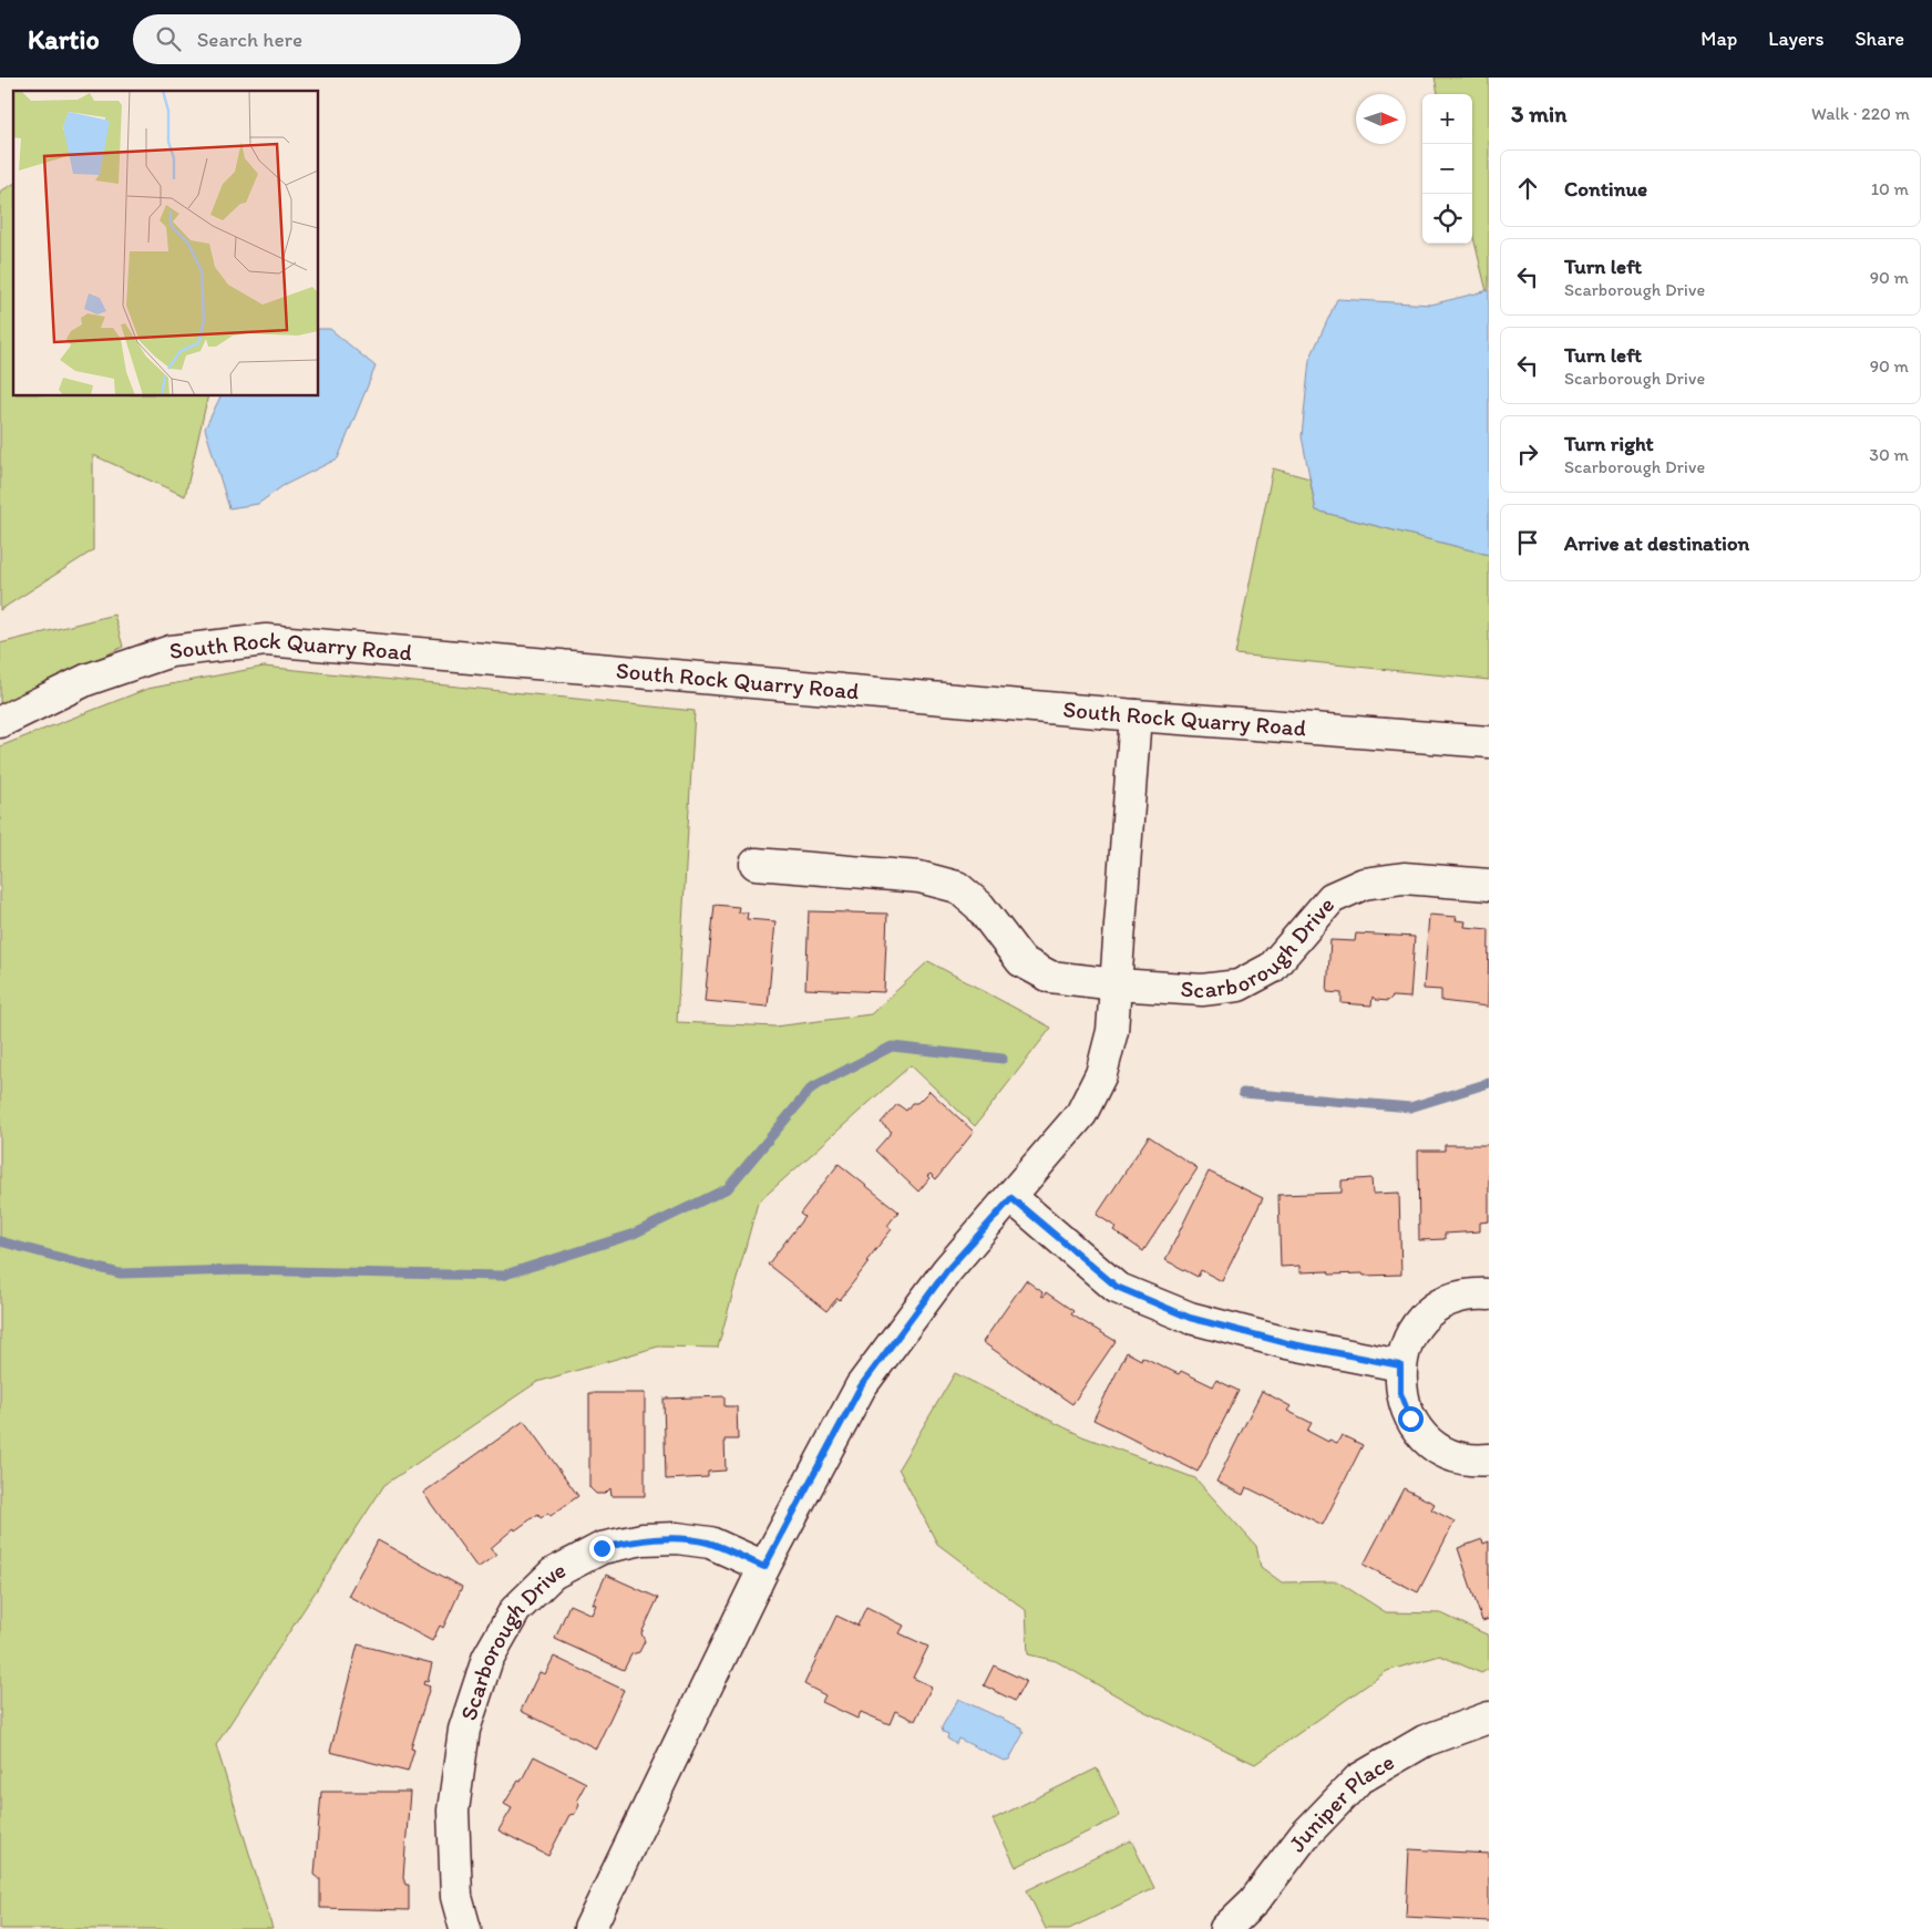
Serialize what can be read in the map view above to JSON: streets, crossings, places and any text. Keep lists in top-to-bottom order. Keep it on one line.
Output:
{"streets":{"street":["South Rock Quarry Road","Scarborough Drive","Juniper Place"]},"north":"right","page":{"header":"Kartio","search":"Search here","nav":["Map","Layers","Share"],"heading":["3 min","Walk · 220 m"],"map_buttons":["+","−"],"list":[["Continue","10 m"],["Turn left","Scarborough Drive","90 m"],["Turn left","Scarborough Drive","90 m"],["Turn right","Scarborough Drive","30 m"],"Arrive at destination"]}}
